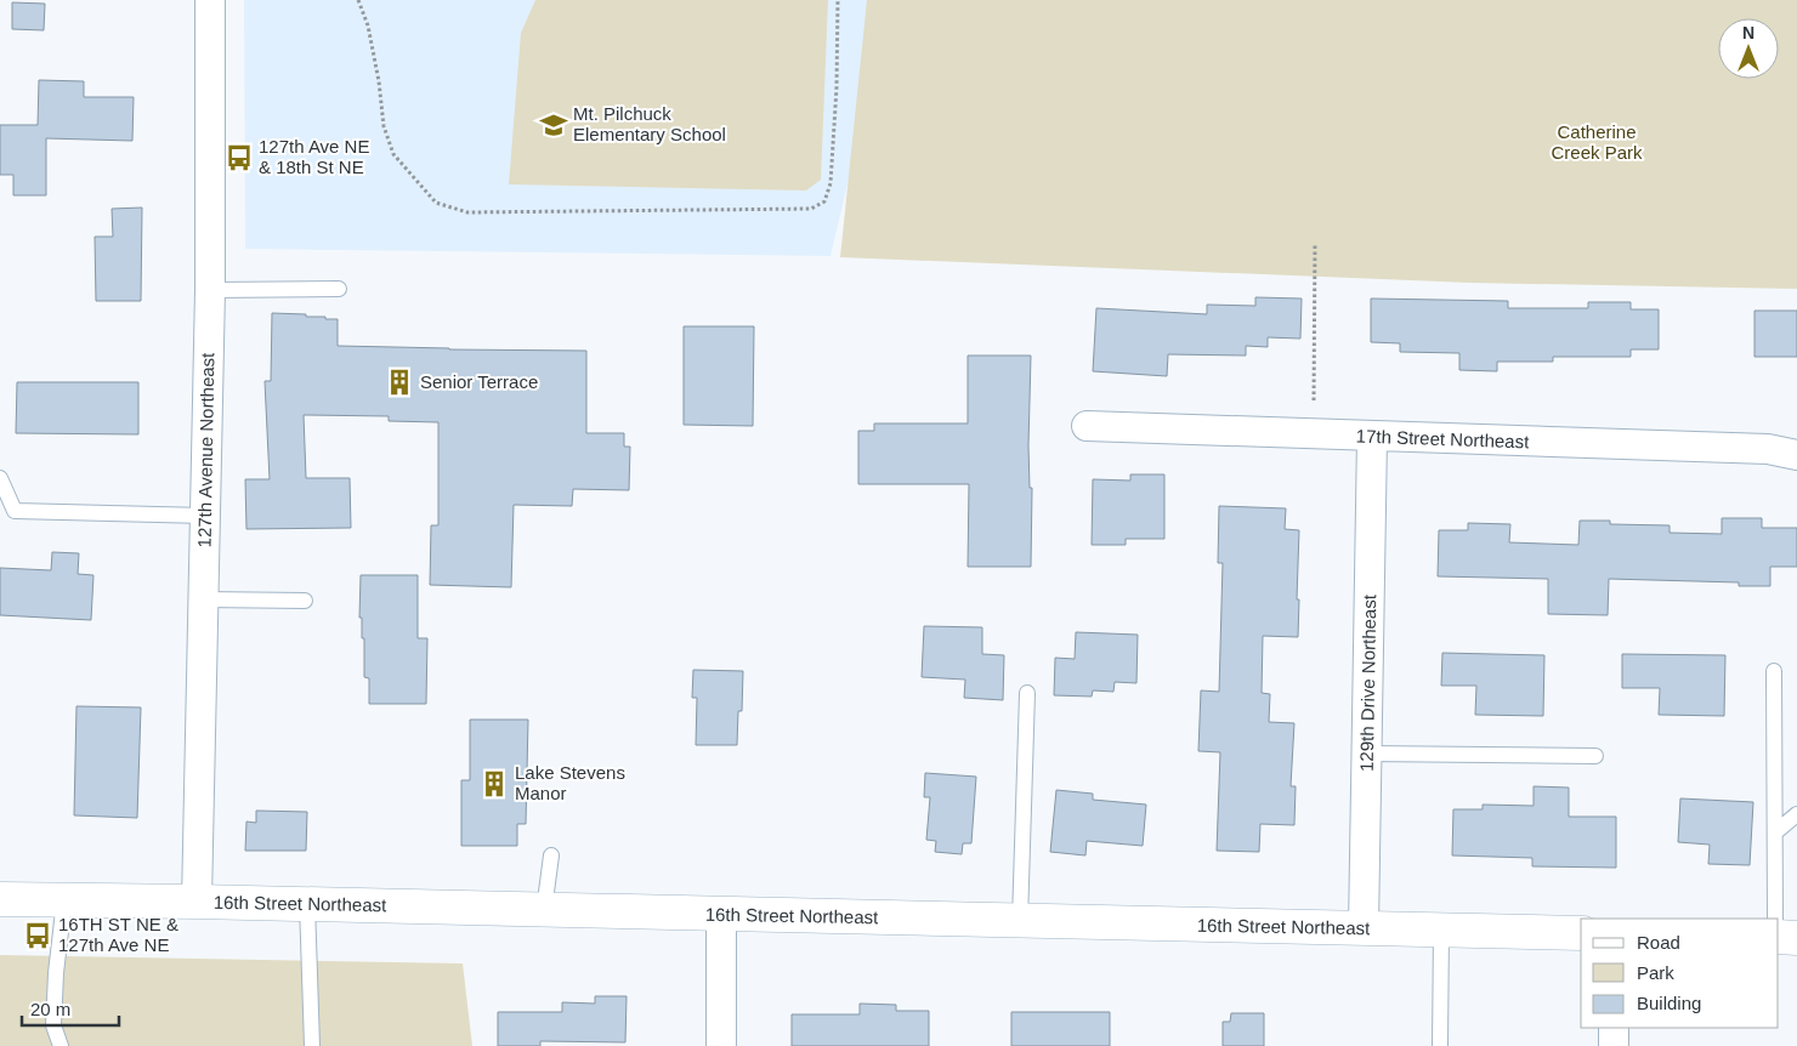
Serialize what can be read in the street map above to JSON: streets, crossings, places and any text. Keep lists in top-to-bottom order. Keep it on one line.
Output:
{"streets":{"street":["17th Street Northeast","127th Avenue Northeast","129th Drive Northeast","16th Street Northeast"]},"crossings":[["17th Street Northeast","129th Drive Northeast"],["127th Avenue Northeast","16th Street Northeast"],["129th Drive Northeast","16th Street Northeast"]],"parks":["Catherine Creek Park"],"places":{"school or university":["Mt. Pilchuck Elementary School"],"bus stop":["127th Ave NE & 18th St NE","16TH ST NE & 127th Ave NE"],"building":["Senior Terrace","Lake Stevens Manor"]},"legend":["Road","Park","Building"],"scale_bar":"20 m","north":"top"}
